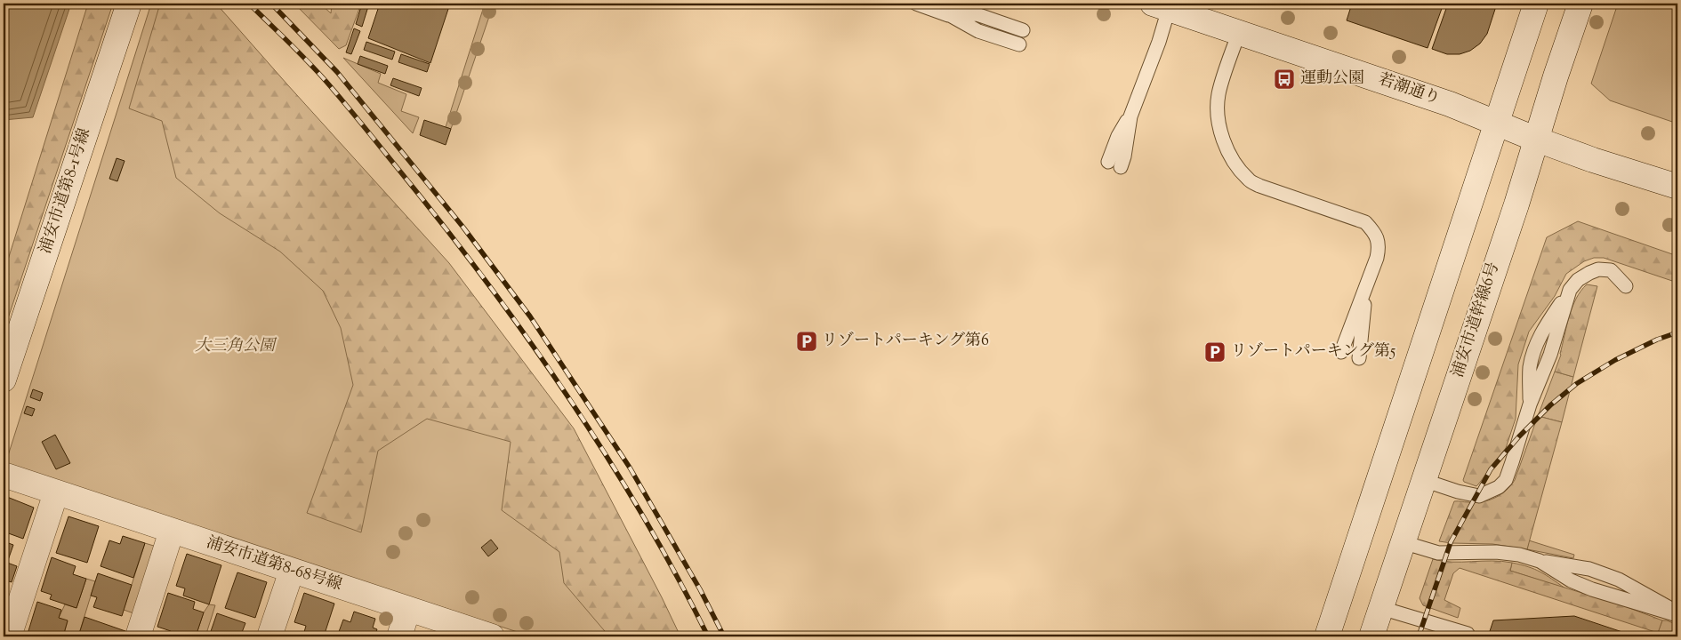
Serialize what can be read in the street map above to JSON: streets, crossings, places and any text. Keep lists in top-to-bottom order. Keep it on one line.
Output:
{"streets":{"street":["若潮通り","浦安市道第8-1号線","浦安市道幹線6号","浦安市道第8-68号線"]},"crossings":[["若潮通り","浦安市道幹線6号"]],"parks":["大三角公園"],"places":{"bus stop":["運動公園"],"parking":["リゾートパーキング第6","リゾートパーキング第5"]}}
